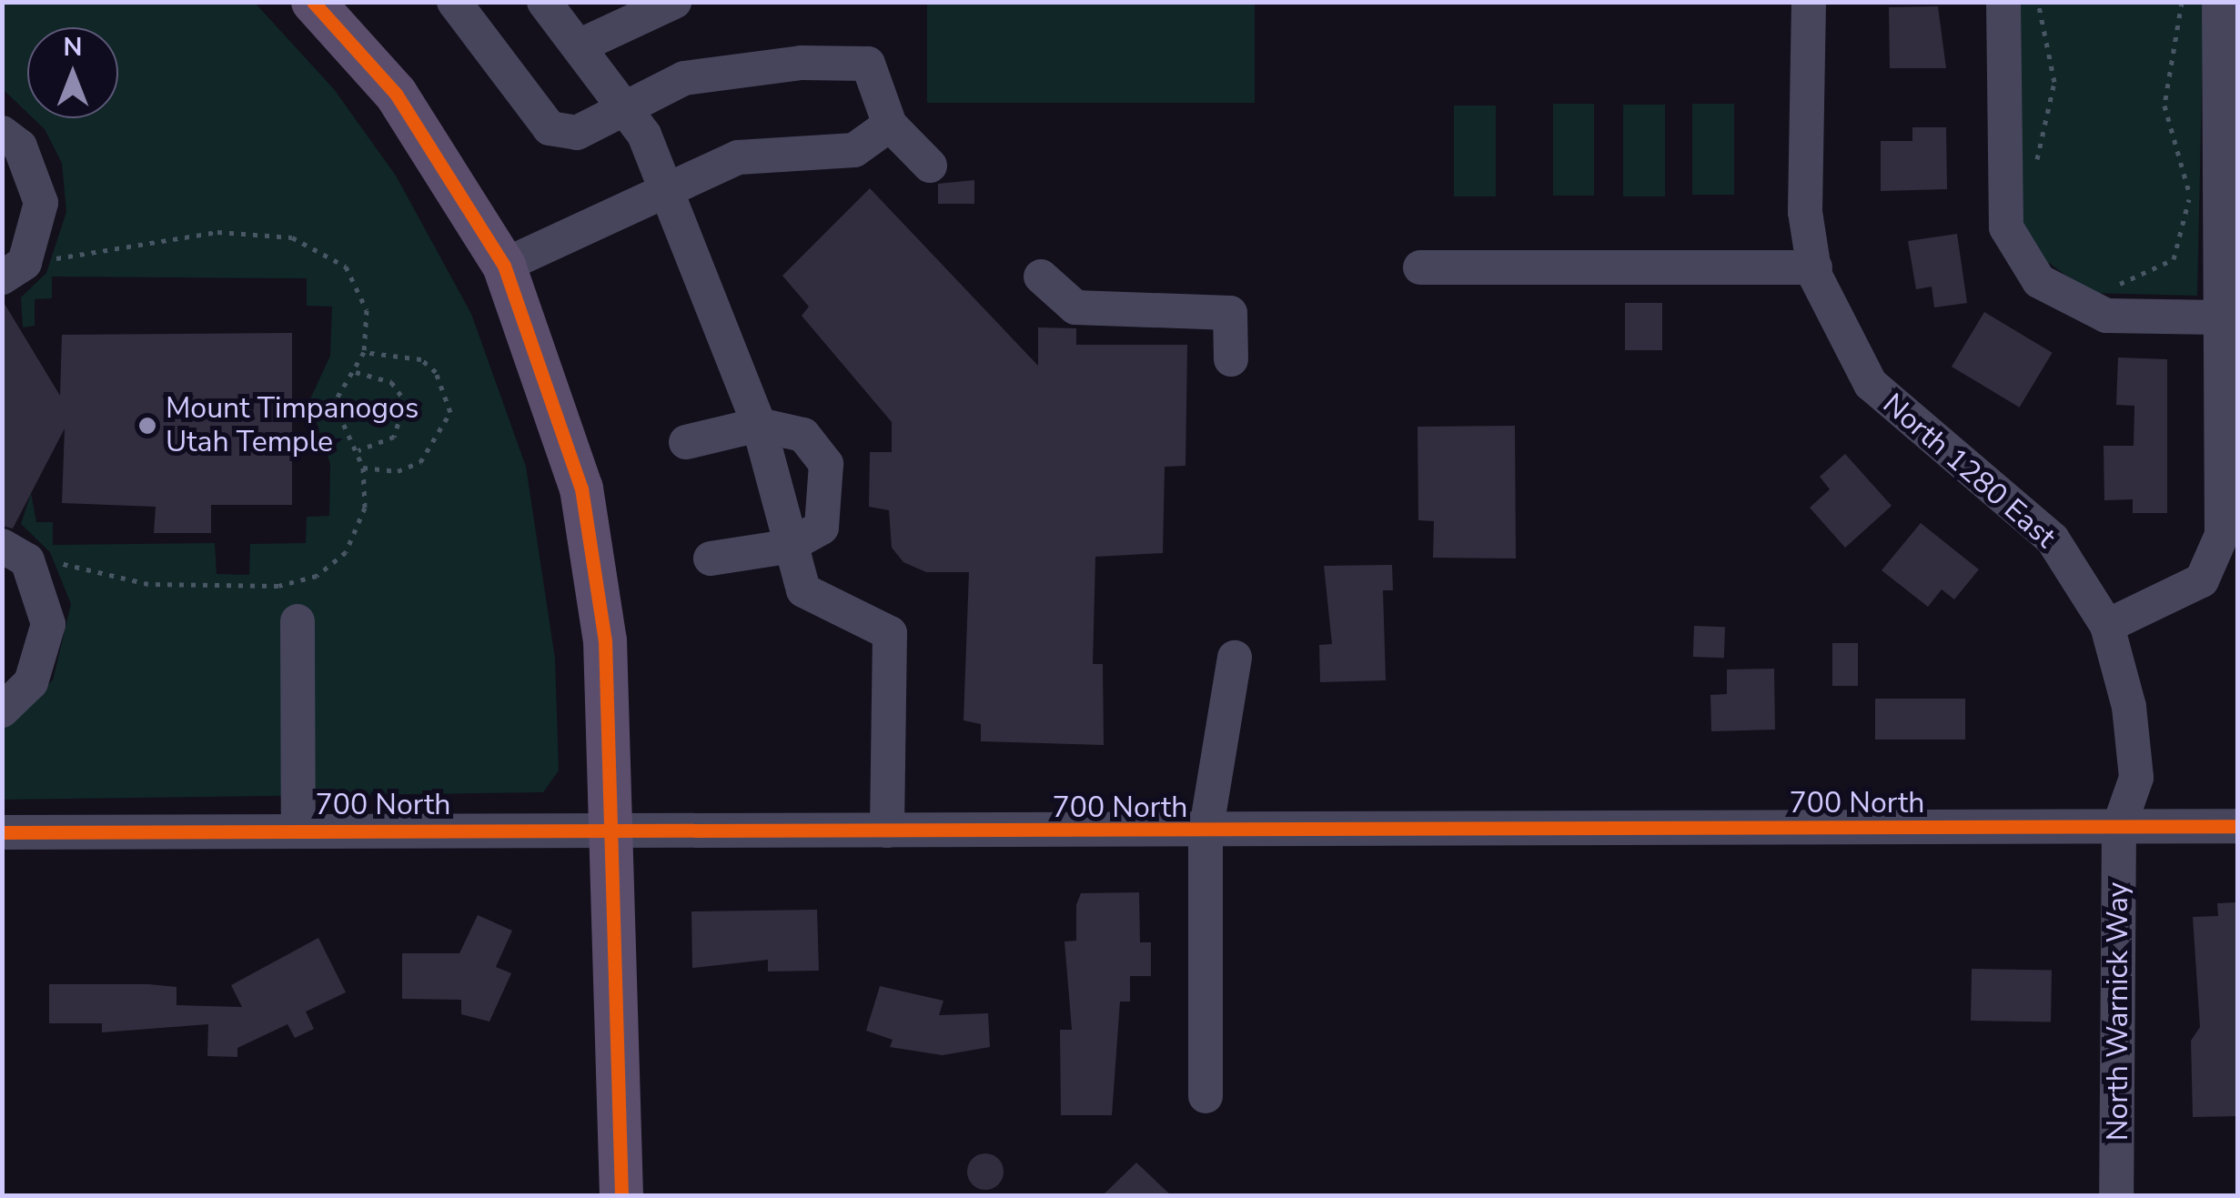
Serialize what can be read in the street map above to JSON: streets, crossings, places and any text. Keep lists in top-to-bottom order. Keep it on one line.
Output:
{"streets":{"street":["North 1280 East","700 North","North Warnick Way"]},"crossings":[["North 1280 East","700 North"],["North 1280 East","North Warnick Way"],["700 North","North Warnick Way"]],"places":["Mount Timpanogos Utah Temple"],"north":"top"}
